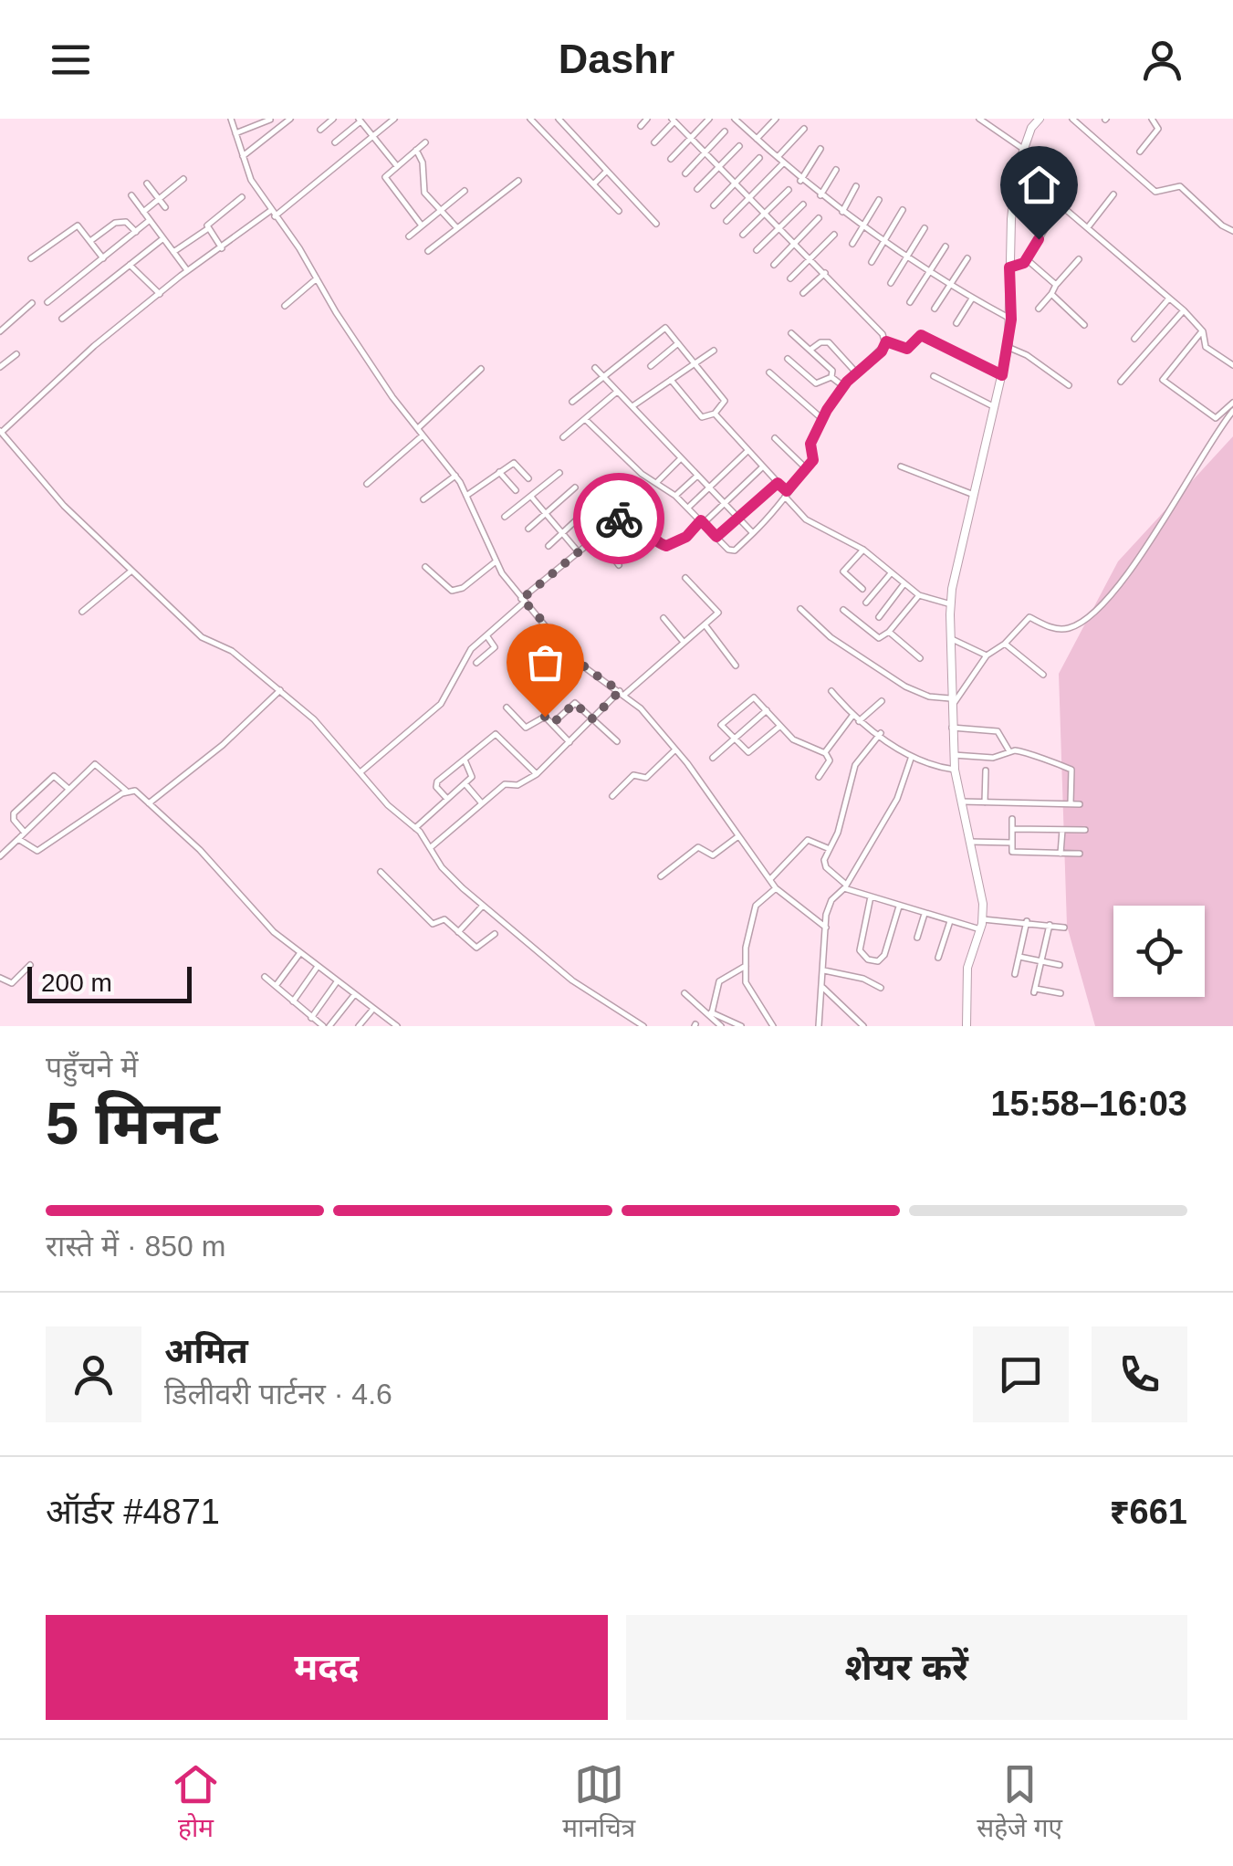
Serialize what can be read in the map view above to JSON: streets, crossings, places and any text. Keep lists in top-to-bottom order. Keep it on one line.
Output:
{"scale_bar":"200 m","page":{"header":"Dashr","scale":"200 m","heading":["5 मिनट","पहुँचने में","15:58–16:03"],"panel":["अमित","डिलीवरी पार्टनर · 4.6","ऑर्डर #4871","₹661"],"bar":"रास्ते में · 850 m","buttons":["मदद","शेयर करें"],"tabs":["होम","मानचित्र","सहेजे गए"]}}
